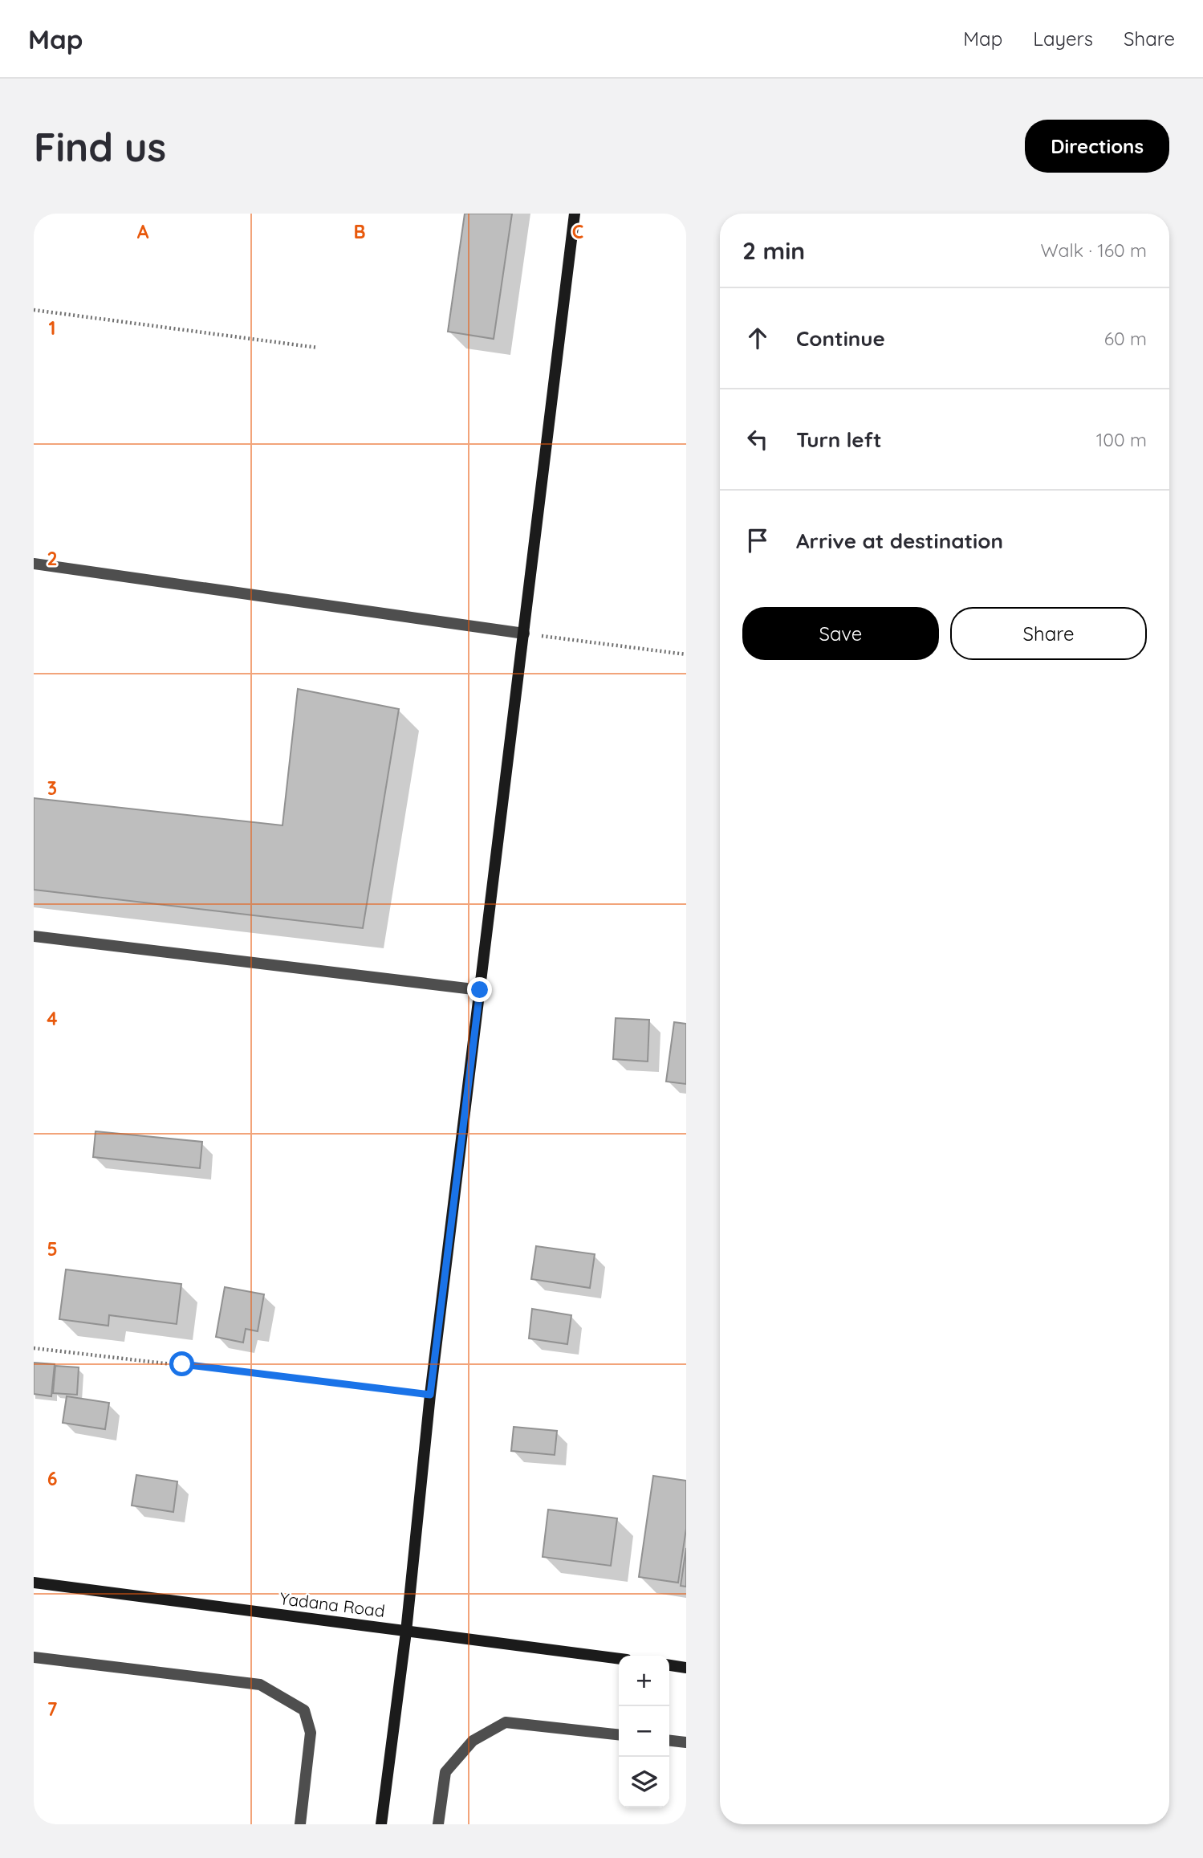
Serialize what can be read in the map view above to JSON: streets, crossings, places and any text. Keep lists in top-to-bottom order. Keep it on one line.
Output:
{"streets":{"street":["Yadana Road"]},"page":{"header":"Map","nav":["Map","Layers","Share"],"buttons":["Directions",["Save","Share"]],"title":"Find us","heading":["2 min","Walk · 160 m"],"list":[["Continue","60 m"],["Turn left","100 m"],"Arrive at destination"],"map_buttons":["+","−"]},"grid":{"columns":["A","B","C"],"rows":["1","2","3","4","5","6","7"]}}
